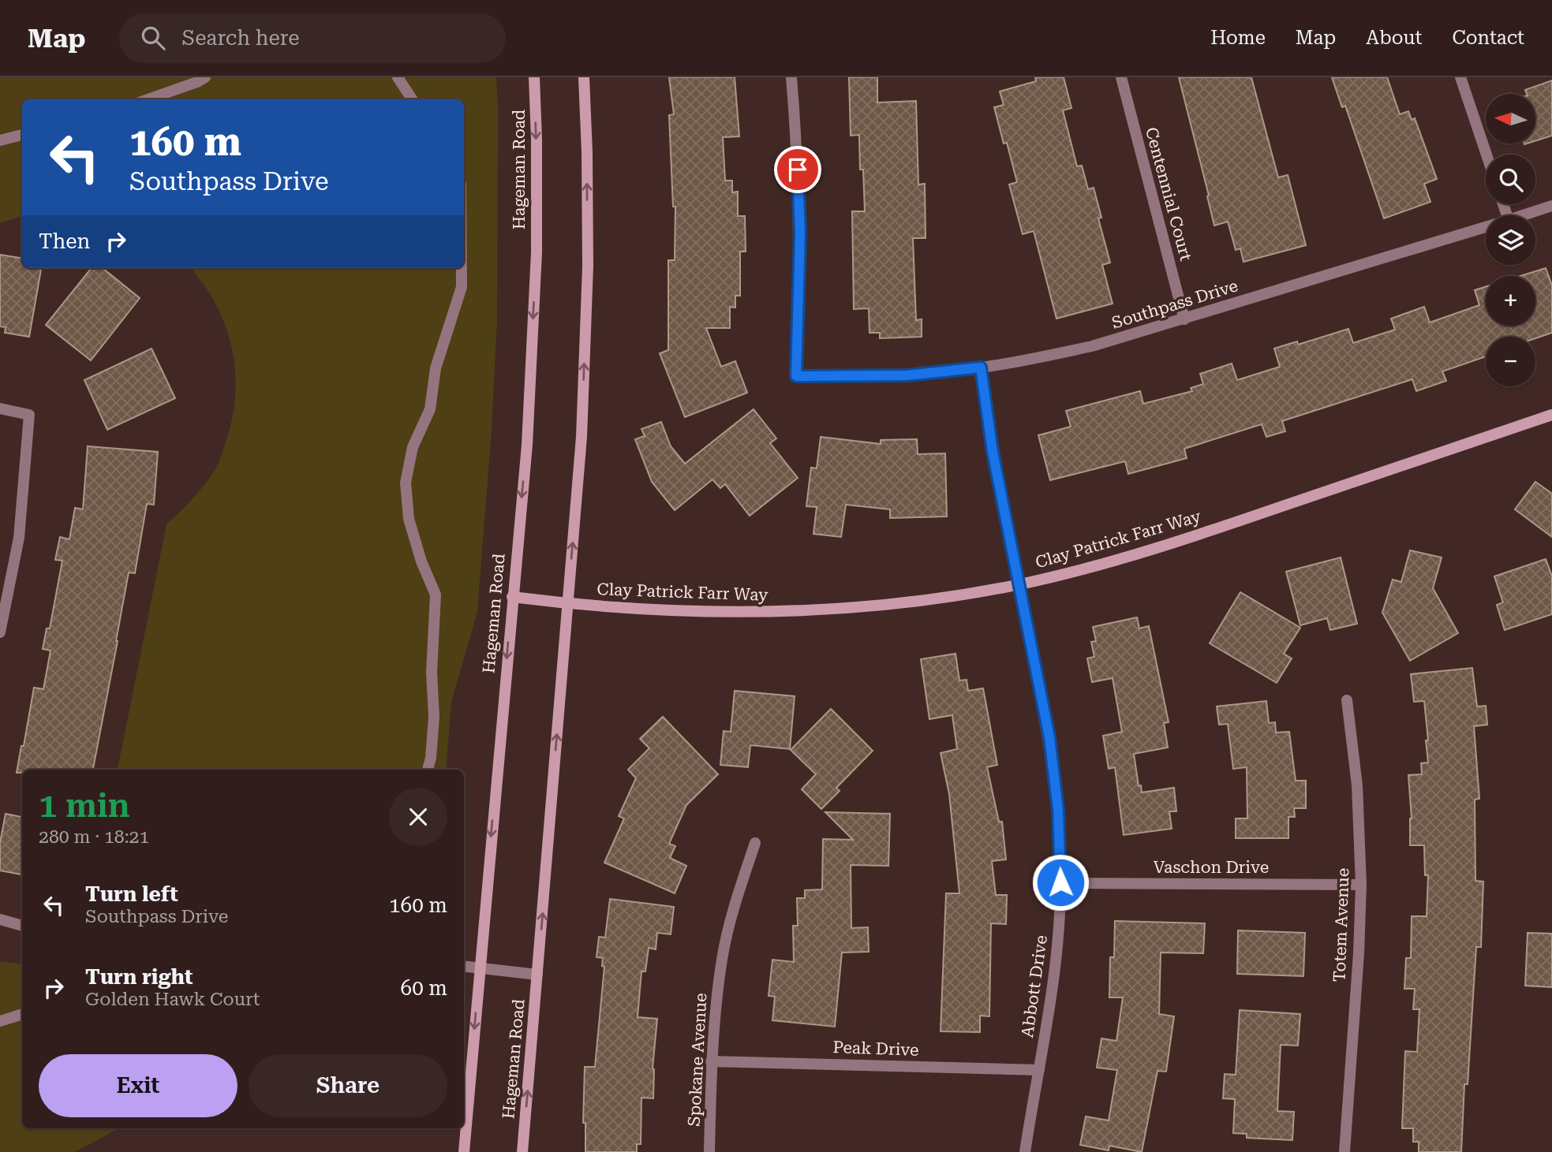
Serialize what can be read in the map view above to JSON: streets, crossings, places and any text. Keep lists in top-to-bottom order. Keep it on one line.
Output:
{"streets":{"main road":["Hageman Road","Clay Patrick Farr Way"],"street":["Centennial Court","Southpass Drive","Vaschon Drive","Totem Avenue","Abbott Drive","Peak Drive","Spokane Avenue"]},"crossings":[["Hageman Road","Clay Patrick Farr Way"],["Centennial Court","Southpass Drive"],["Southpass Drive","Abbott Drive"],["Clay Patrick Farr Way","Abbott Drive"],["Vaschon Drive","Totem Avenue"],["Vaschon Drive","Abbott Drive"],["Abbott Drive","Peak Drive"],["Peak Drive","Spokane Avenue"]],"north":"left","page":{"header":"Map","search":"Search here","nav":["Home","Map","About","Contact"],"map_buttons":["+","−"],"turn":["160 m","Southpass Drive"],"then":"Then","heading":["1 min","280 m · 18:21"],"list":[{"name":"Turn left","note":"Southpass Drive","value":"160 m"},{"name":"Turn right","note":"Golden Hawk Court","value":"60 m"}],"buttons":["Exit","Share"]}}
